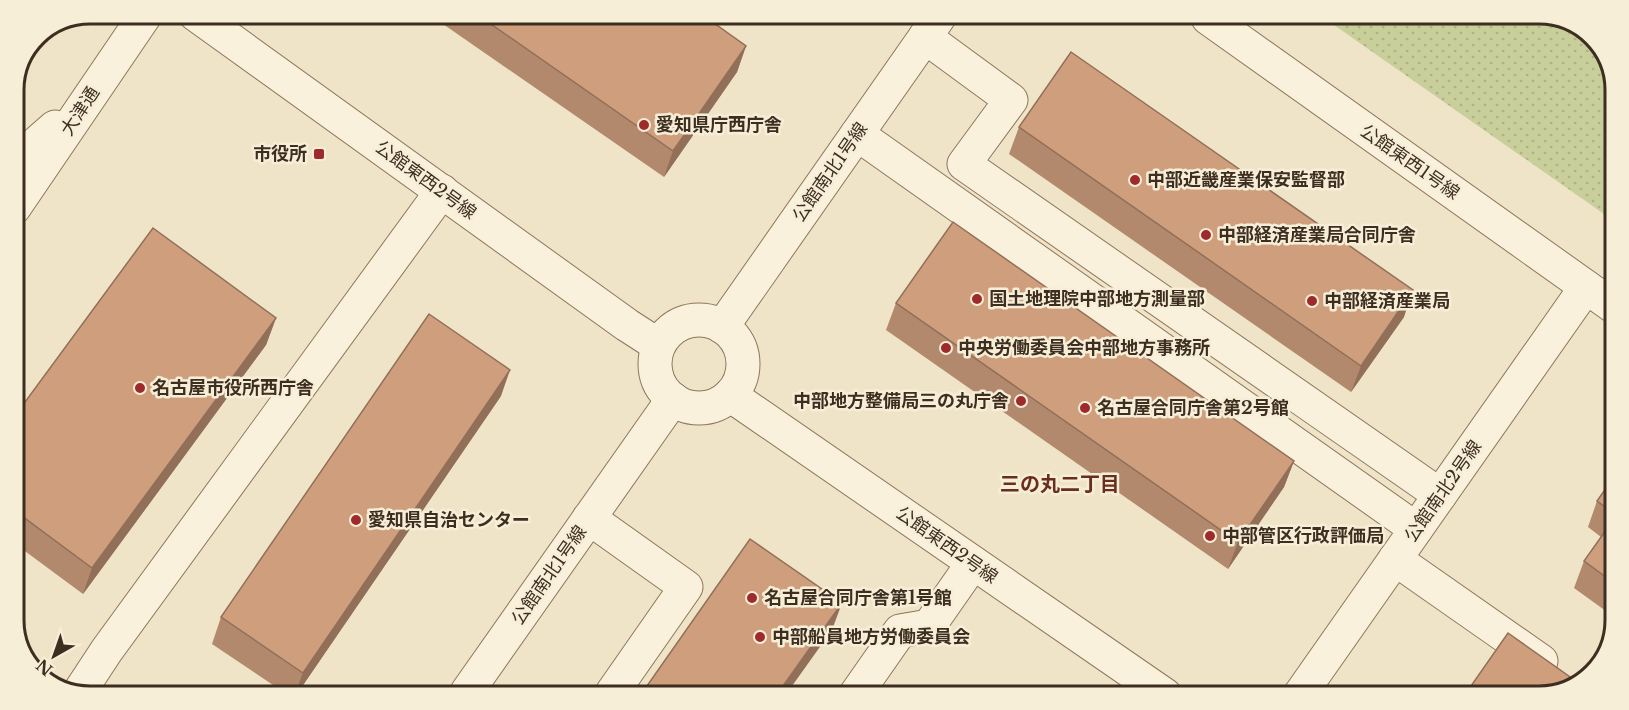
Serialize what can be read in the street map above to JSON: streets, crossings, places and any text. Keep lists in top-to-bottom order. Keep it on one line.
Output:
{"streets":{"street":["大津通","公館東西1号線","公館南北1号線","公館東西2号線","公館南北2号線"]},"crossings":[["公館東西1号線","公館南北2号線"],["公館南北1号線","公館東西2号線"]],"districts":["三の丸二丁目"],"places":{"other":["愛知県庁西庁舎","中部近畿産業保安監督部","中部経済産業局合同庁舎","国土地理院中部地方測量部","中部経済産業局","中央労働委員会中部地方事務所","名古屋市役所西庁舎","中部地方整備局三の丸庁舎","名古屋合同庁舎第2号館","愛知県自治センター","中部管区行政評価局","名古屋合同庁舎第1号館","中部船員地方労働委員会"],"transit":["市役所"]},"north":"bottom left"}
